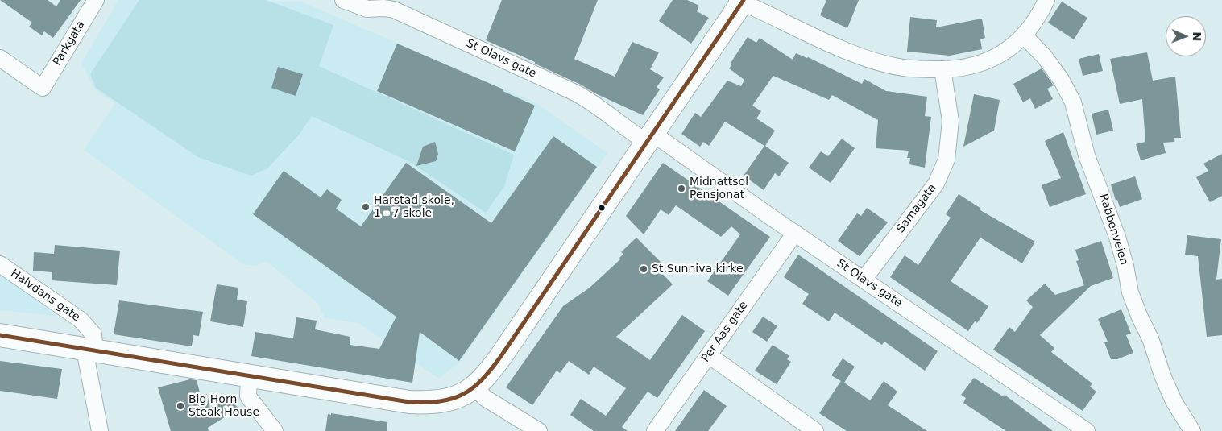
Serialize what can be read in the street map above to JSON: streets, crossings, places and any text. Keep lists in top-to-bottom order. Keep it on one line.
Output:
{"streets":{"street":["Parkgata","St Olavs gate","Samagata","Rabbenveien","Halvdans gate","Per Aas gate"]},"crossings":[["St Olavs gate","Samagata"],["St Olavs gate","Per Aas gate"]],"places":["Midnattsol Pensjonat","Harstad skole, 1 - 7 skole","St.Sunniva kirke","Big Horn Steak House"],"north":"right"}
